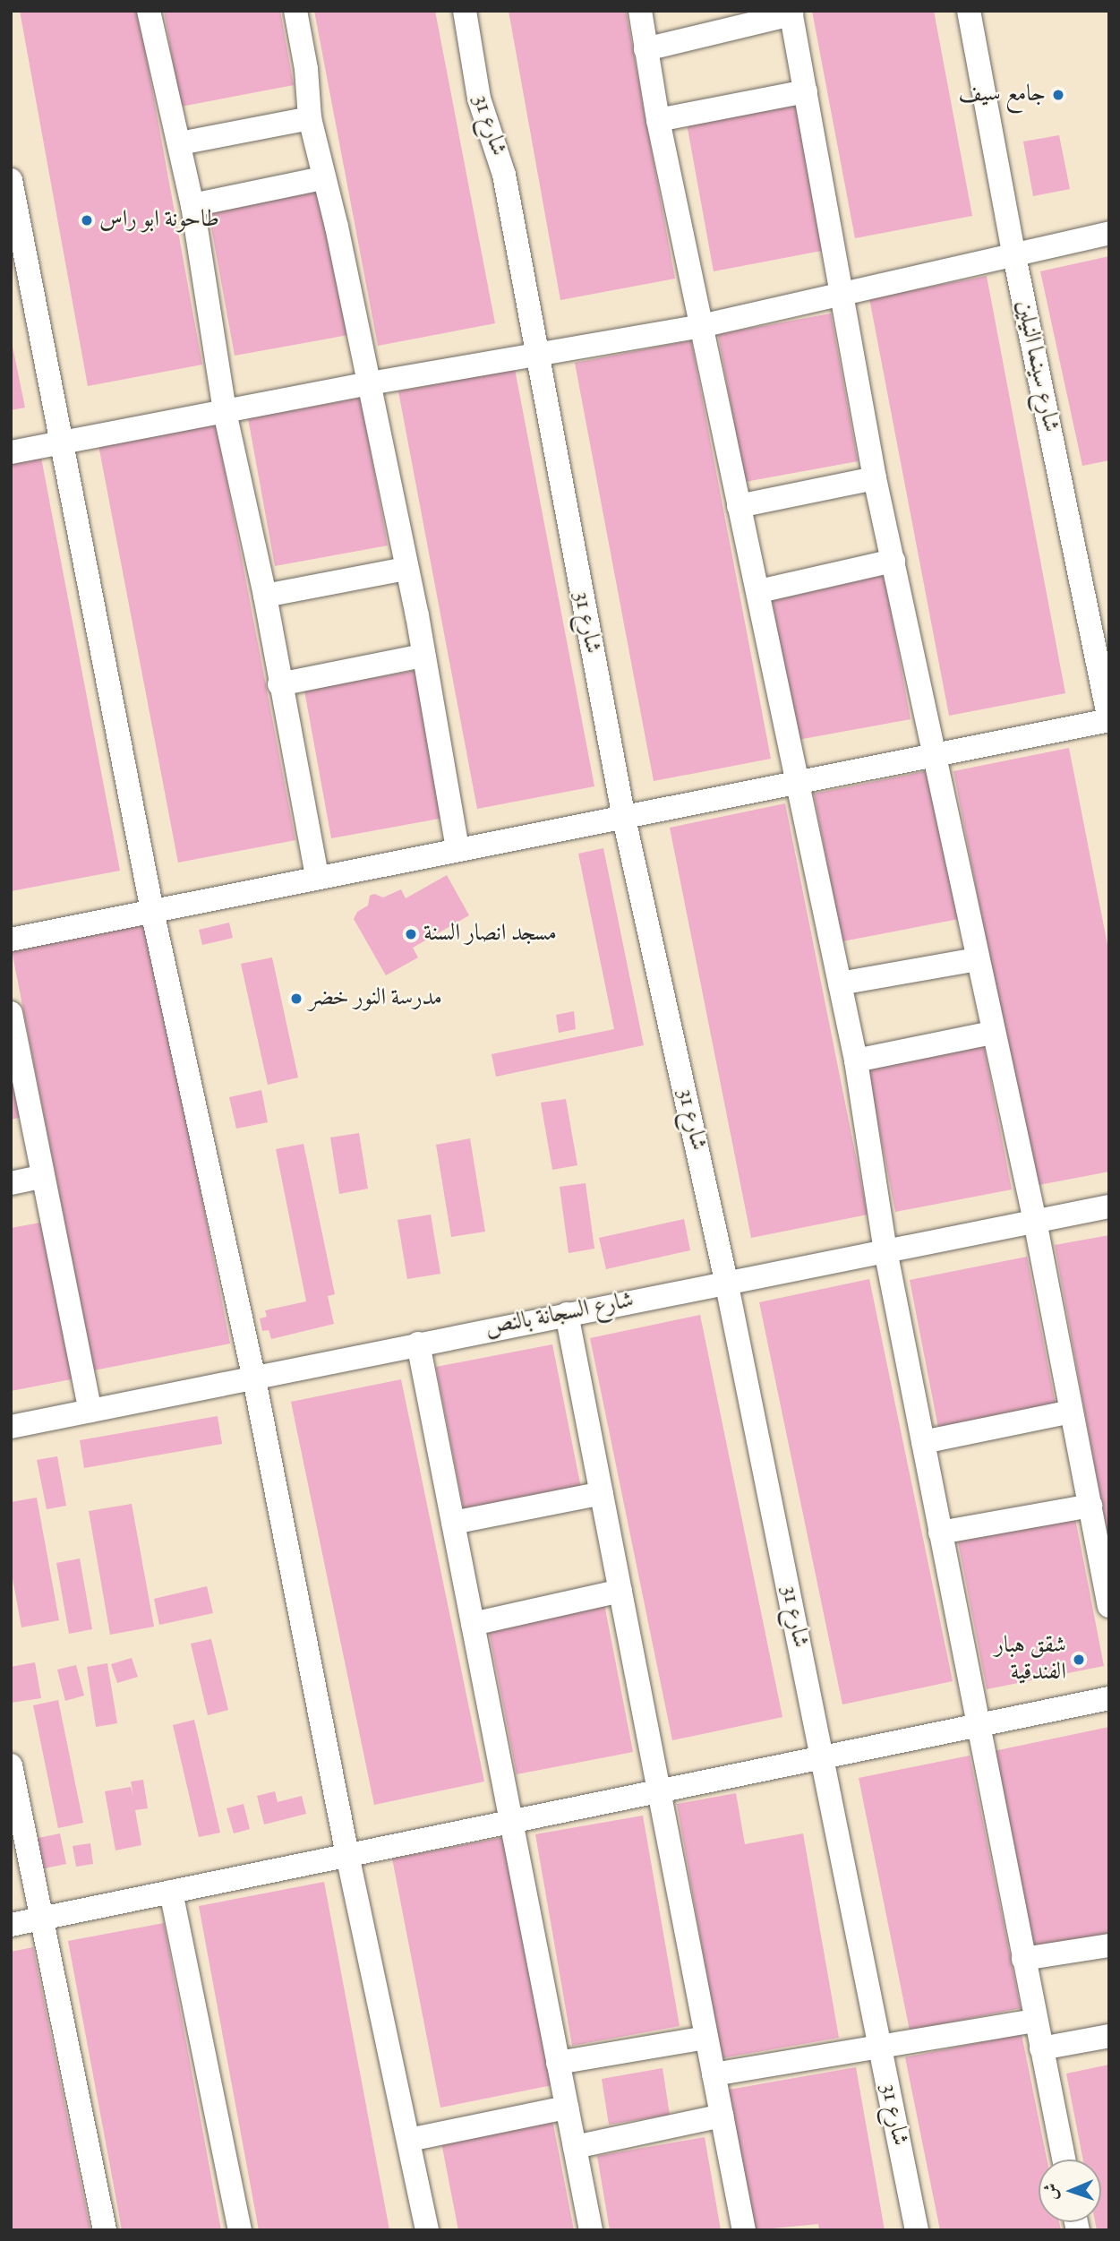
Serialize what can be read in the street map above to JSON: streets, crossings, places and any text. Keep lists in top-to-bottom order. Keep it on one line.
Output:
{"streets":{"street":["شارع 31","شارع سينما النيلين","شارع السجانة بالنص"]},"crossings":[["شارع 31","شارع السجانة بالنص"]],"places":["جامع سيف","طاحونة ابو راس","مسجد انصار السنة","مدرسة النور خضر","شقق هبار الفندقية"],"north":"left"}
